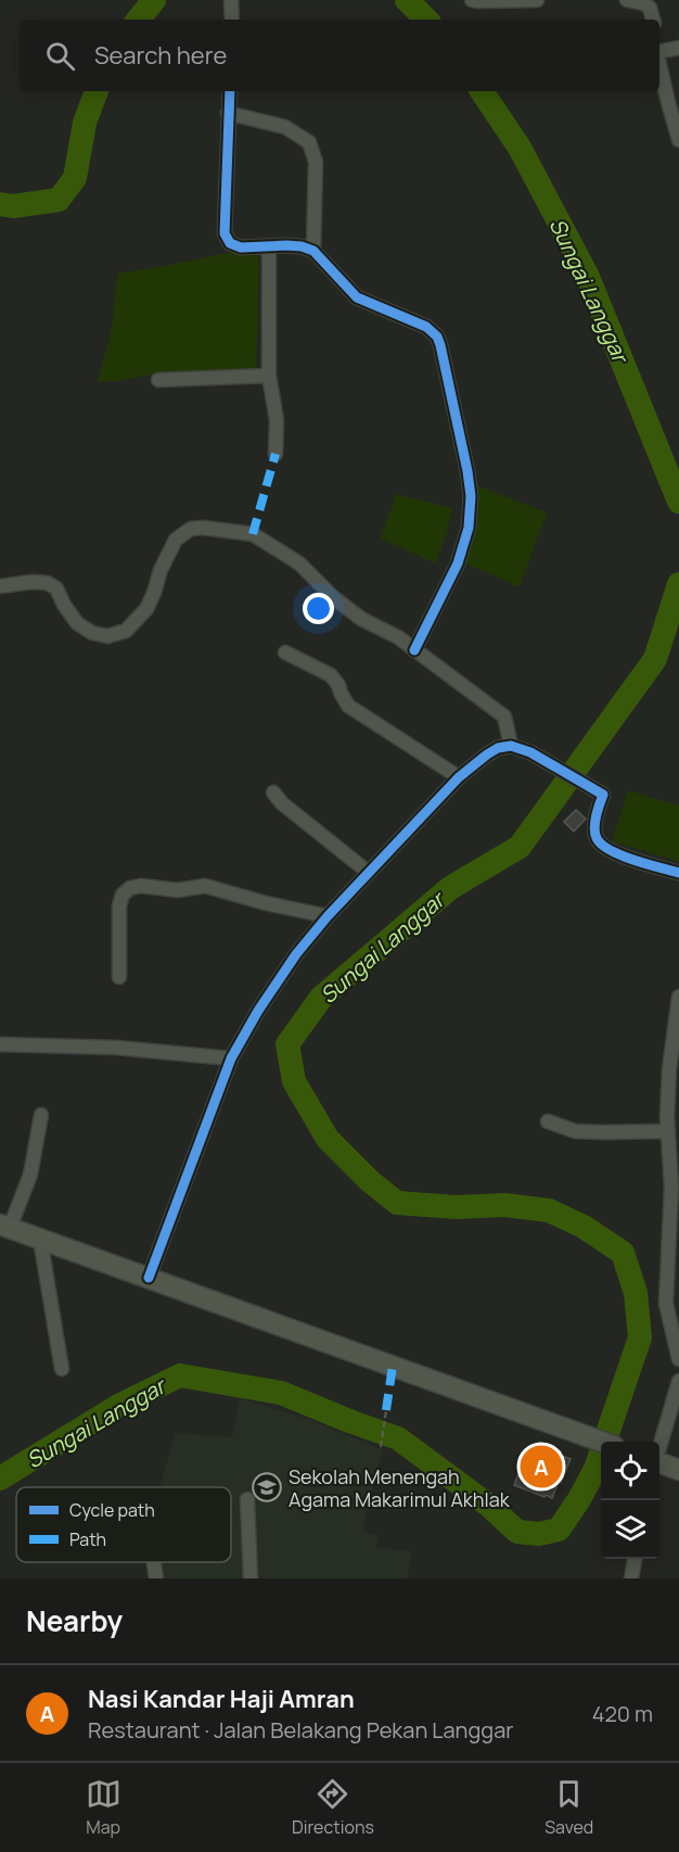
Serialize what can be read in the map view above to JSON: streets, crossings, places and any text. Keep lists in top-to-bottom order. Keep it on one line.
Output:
{"water":["Sungai Langgar"],"places":{"school or university":["Sekolah Menengah Agama Makarimul Akhlak"]},"legend":["Cycle path","Path"],"page":{"search":"Search here","pins":"A","heading":"Nearby","list":[{"mark":"A","name":"Nasi Kandar Haji Amran","note":"Restaurant · Jalan Belakang Pekan Langgar","value":"420 m"}],"nav":["Map","Directions","Saved"]}}
